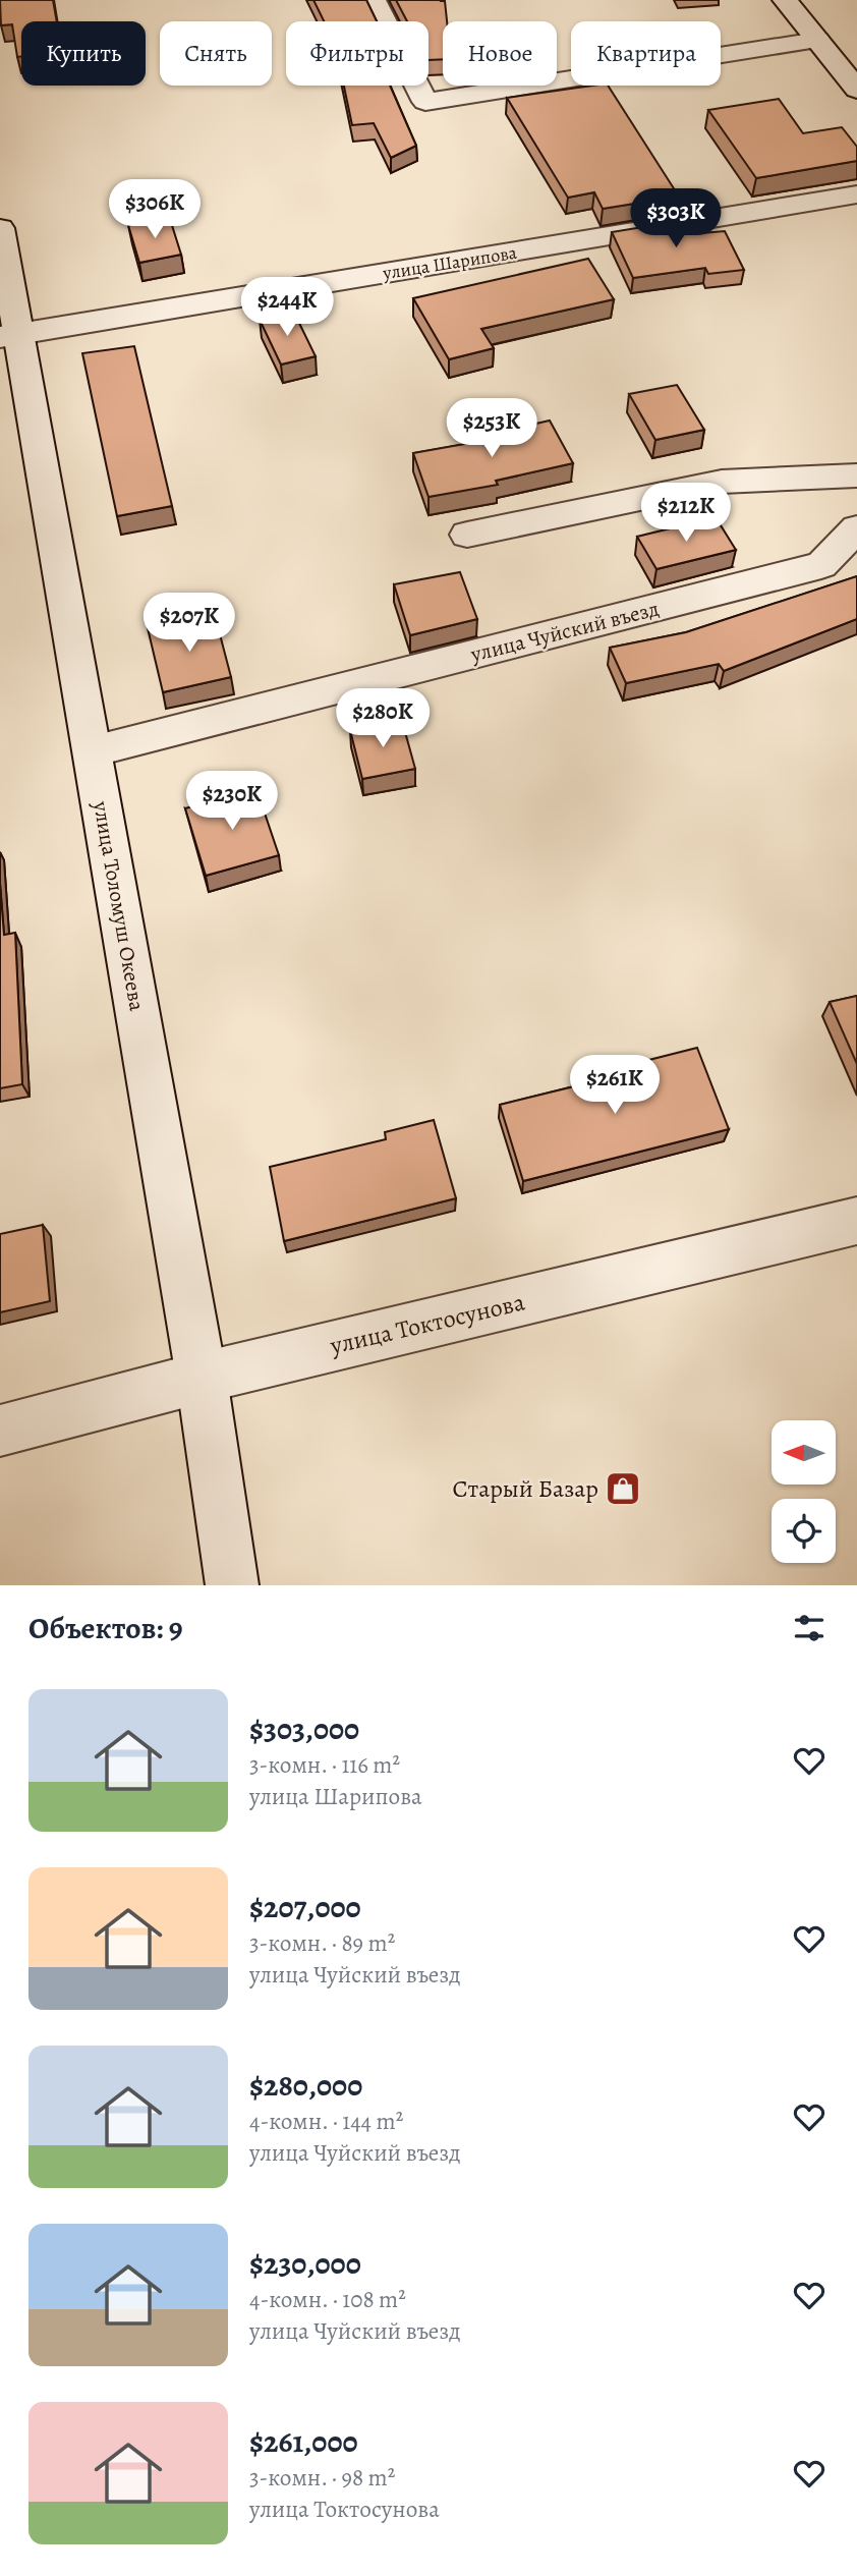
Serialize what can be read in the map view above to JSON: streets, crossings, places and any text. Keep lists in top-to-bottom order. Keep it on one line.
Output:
{"streets":{"street":["улица Шарипова","улица Чуйский въезд","улица Толомуш Океева","улица Токтосунова"]},"crossings":[["улица Шарипова","улица Толомуш Океева"],["улица Чуйский въезд","улица Толомуш Океева"],["улица Толомуш Океева","улица Токтосунова"]],"places":{"shop":["Старый Базар"]},"north":"left","page":{"chip":["Купить","Снять","Фильтры","Новое","Квартира"],"price":["$306K","$303K","$244K","$253K","$212K","$207K","$280K","$230K","$261K"],"heading":"Объектов: 9","list":[{"name":"$303,000","note":"3-комн. · 116 m² · улица Шарипова"},{"name":"$207,000","note":"3-комн. · 89 m² · улица Чуйский въезд"},{"name":"$280,000","note":"4-комн. · 144 m² · улица Чуйский въезд"},{"name":"$230,000","note":"4-комн. · 108 m² · улица Чуйский въезд"},{"name":"$261,000","note":"3-комн. · 98 m² · улица Токтосунова"}]}}
